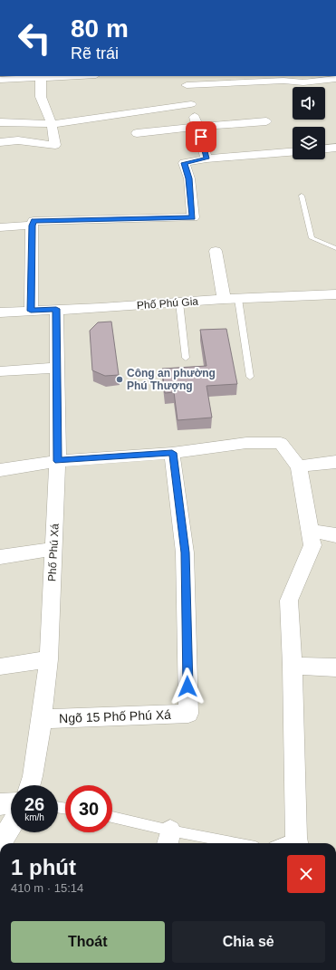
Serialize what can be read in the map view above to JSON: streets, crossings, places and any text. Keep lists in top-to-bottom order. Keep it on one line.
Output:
{"streets":{"street":["Phố Phú Gia","Phố Phú Xá","Ngõ 15 Phố Phú Xá"]},"crossings":[["Phố Phú Gia","Phố Phú Xá"],["Phố Phú Xá","Ngõ 15 Phố Phú Xá"]],"places":["Công an phường Phú Thượng"],"page":{"turn":["80 m","Rẽ trái"],"speed":"26 km/h","limit":"30","heading":["1 phút","410 m · 15:14"],"buttons":["Thoát","Chia sẻ"]}}
